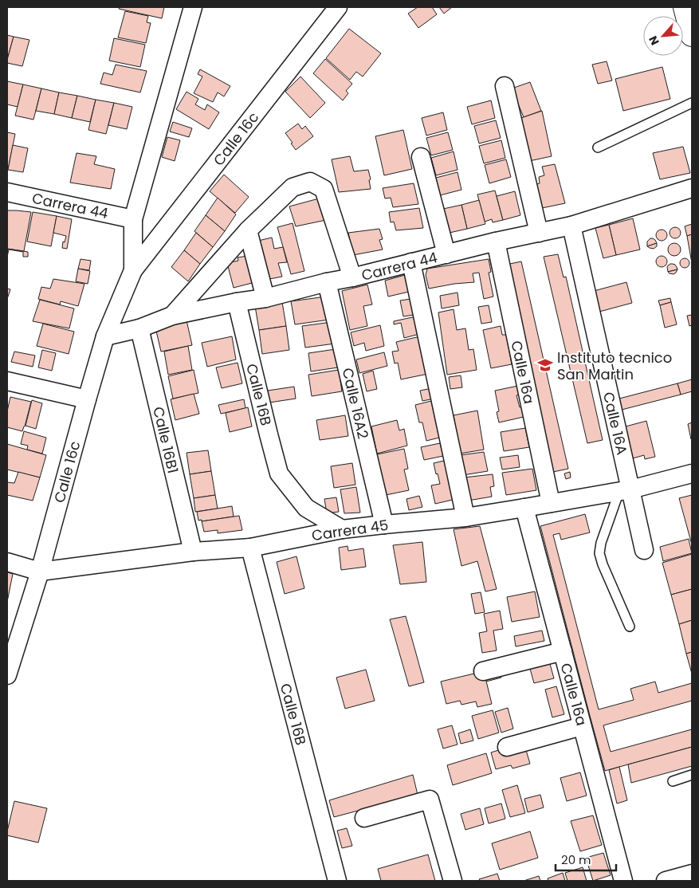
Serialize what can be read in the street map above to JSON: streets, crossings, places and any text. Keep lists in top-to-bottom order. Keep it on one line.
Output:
{"streets":{"street":["Calle 16c","Carrera 44","Calle 16a","Calle 16B","Calle 16A2","Calle 16A","Calle 16B1","Carrera 45"]},"crossings":[["Calle 16c","Carrera 44"],["Calle 16c","Carrera 45"],["Carrera 44","Calle 16a"],["Carrera 44","Calle 16B"],["Carrera 44","Calle 16A2"],["Carrera 44","Calle 16A"],["Carrera 44","Calle 16B1"],["Calle 16a","Carrera 45"],["Calle 16B","Carrera 45"],["Calle 16A2","Carrera 45"],["Calle 16A","Carrera 45"],["Calle 16B1","Carrera 45"]],"places":{"school or university":["Instituto tecnico San Martin"]},"scale_bar":"20 m","north":"bottom left"}
